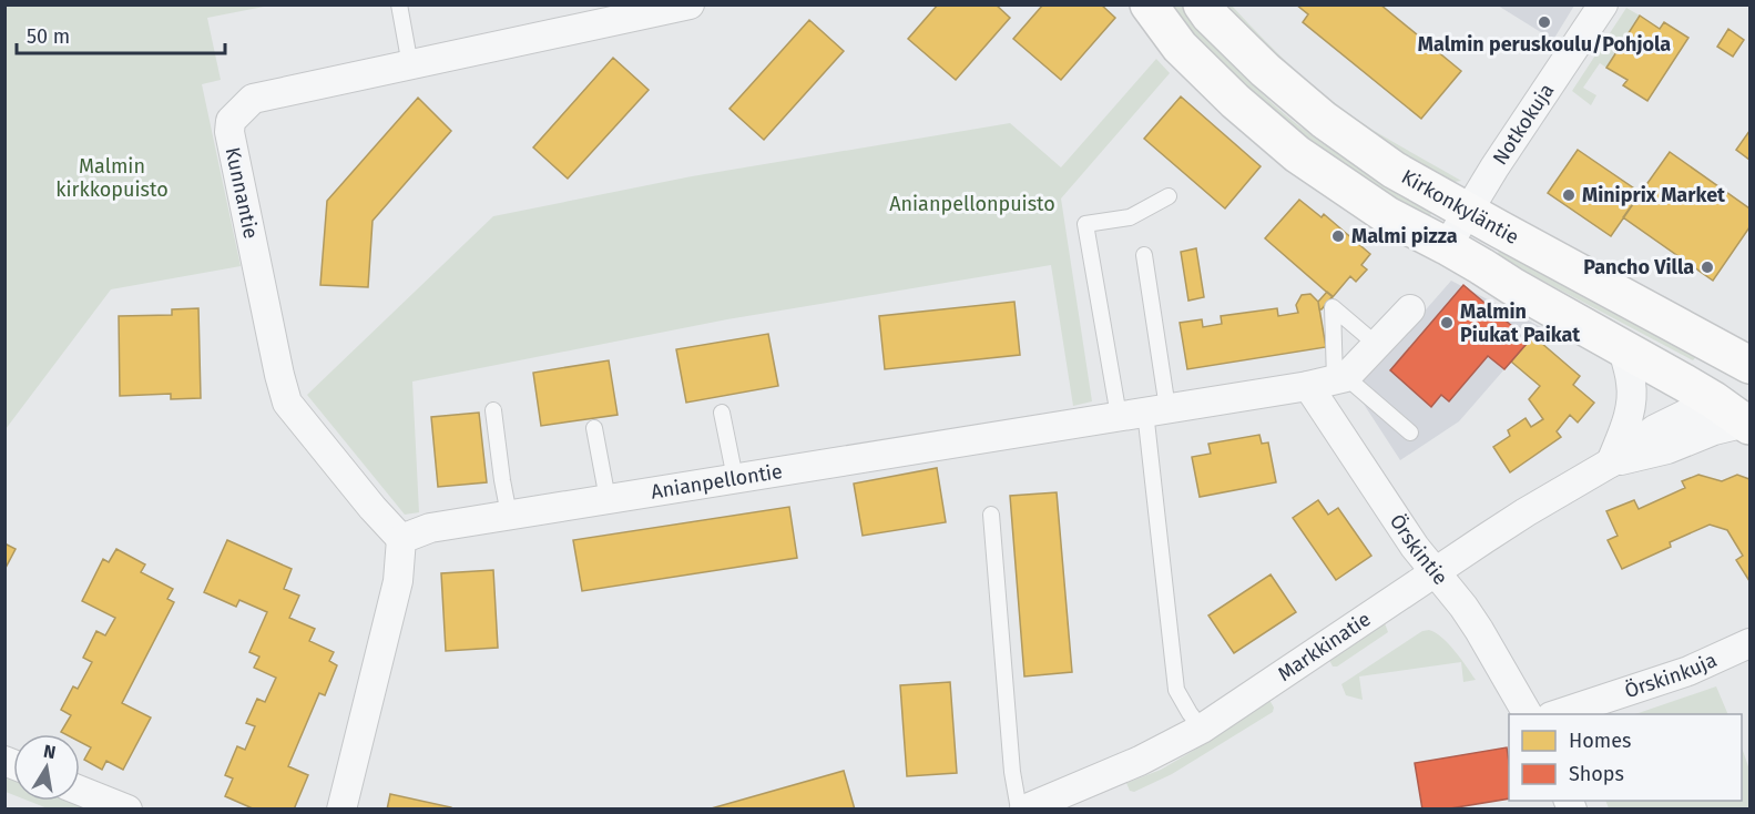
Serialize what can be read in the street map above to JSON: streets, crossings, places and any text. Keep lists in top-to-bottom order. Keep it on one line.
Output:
{"streets":{"main road":["Kirkonkyläntie"],"street":["Notkokuja","Kunnantie","Anianpellontie","Örskintie","Markkinatie","Örskinkuja"]},"crossings":[["Notkokuja","Kirkonkyläntie"],["Kunnantie","Anianpellontie"],["Kirkonkyläntie","Markkinatie"],["Anianpellontie","Örskintie"],["Örskintie","Markkinatie"]],"parks":["Malmin kirkkopuisto","Anianpellonpuisto"],"places":["Malmin peruskoulu/Pohjola","Miniprix Market","Malmi pizza","Pancho Villa","Malmin Piukat Paikat"],"legend":["Homes","Shops"],"scale_bar":"50 m","north":"top"}
